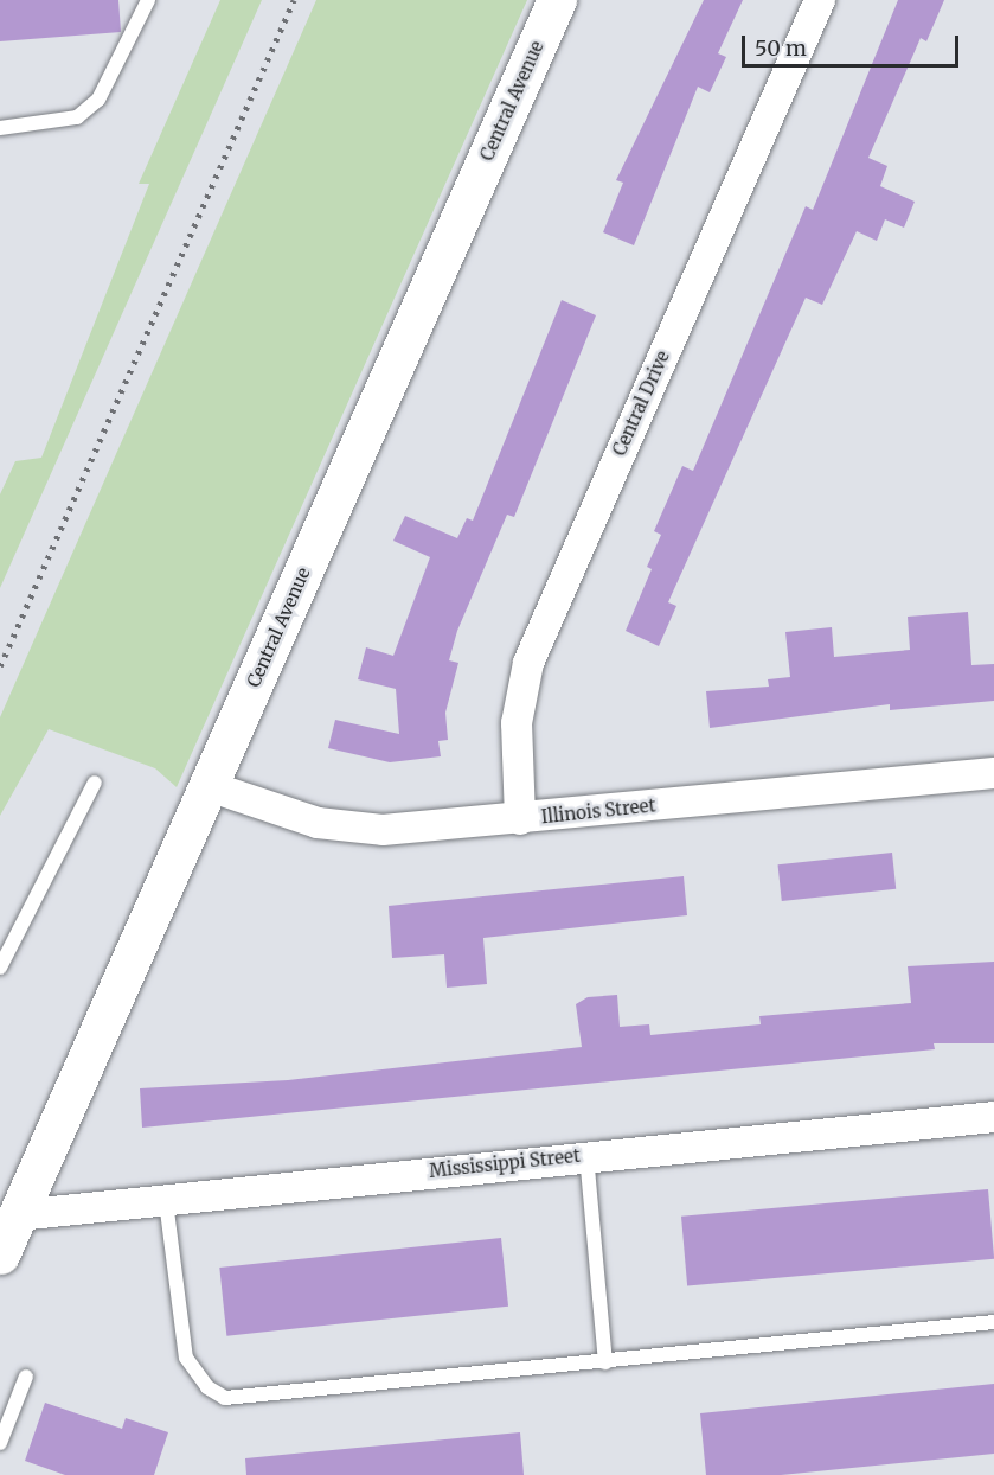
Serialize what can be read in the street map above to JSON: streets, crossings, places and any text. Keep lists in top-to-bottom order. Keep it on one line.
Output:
{"streets":{"main road":["Central Avenue"],"street":["Central Drive","Illinois Street","Mississippi Street"]},"crossings":[["Central Avenue","Illinois Street"],["Central Avenue","Mississippi Street"],["Central Drive","Illinois Street"]],"scale_bar":"50 m"}
